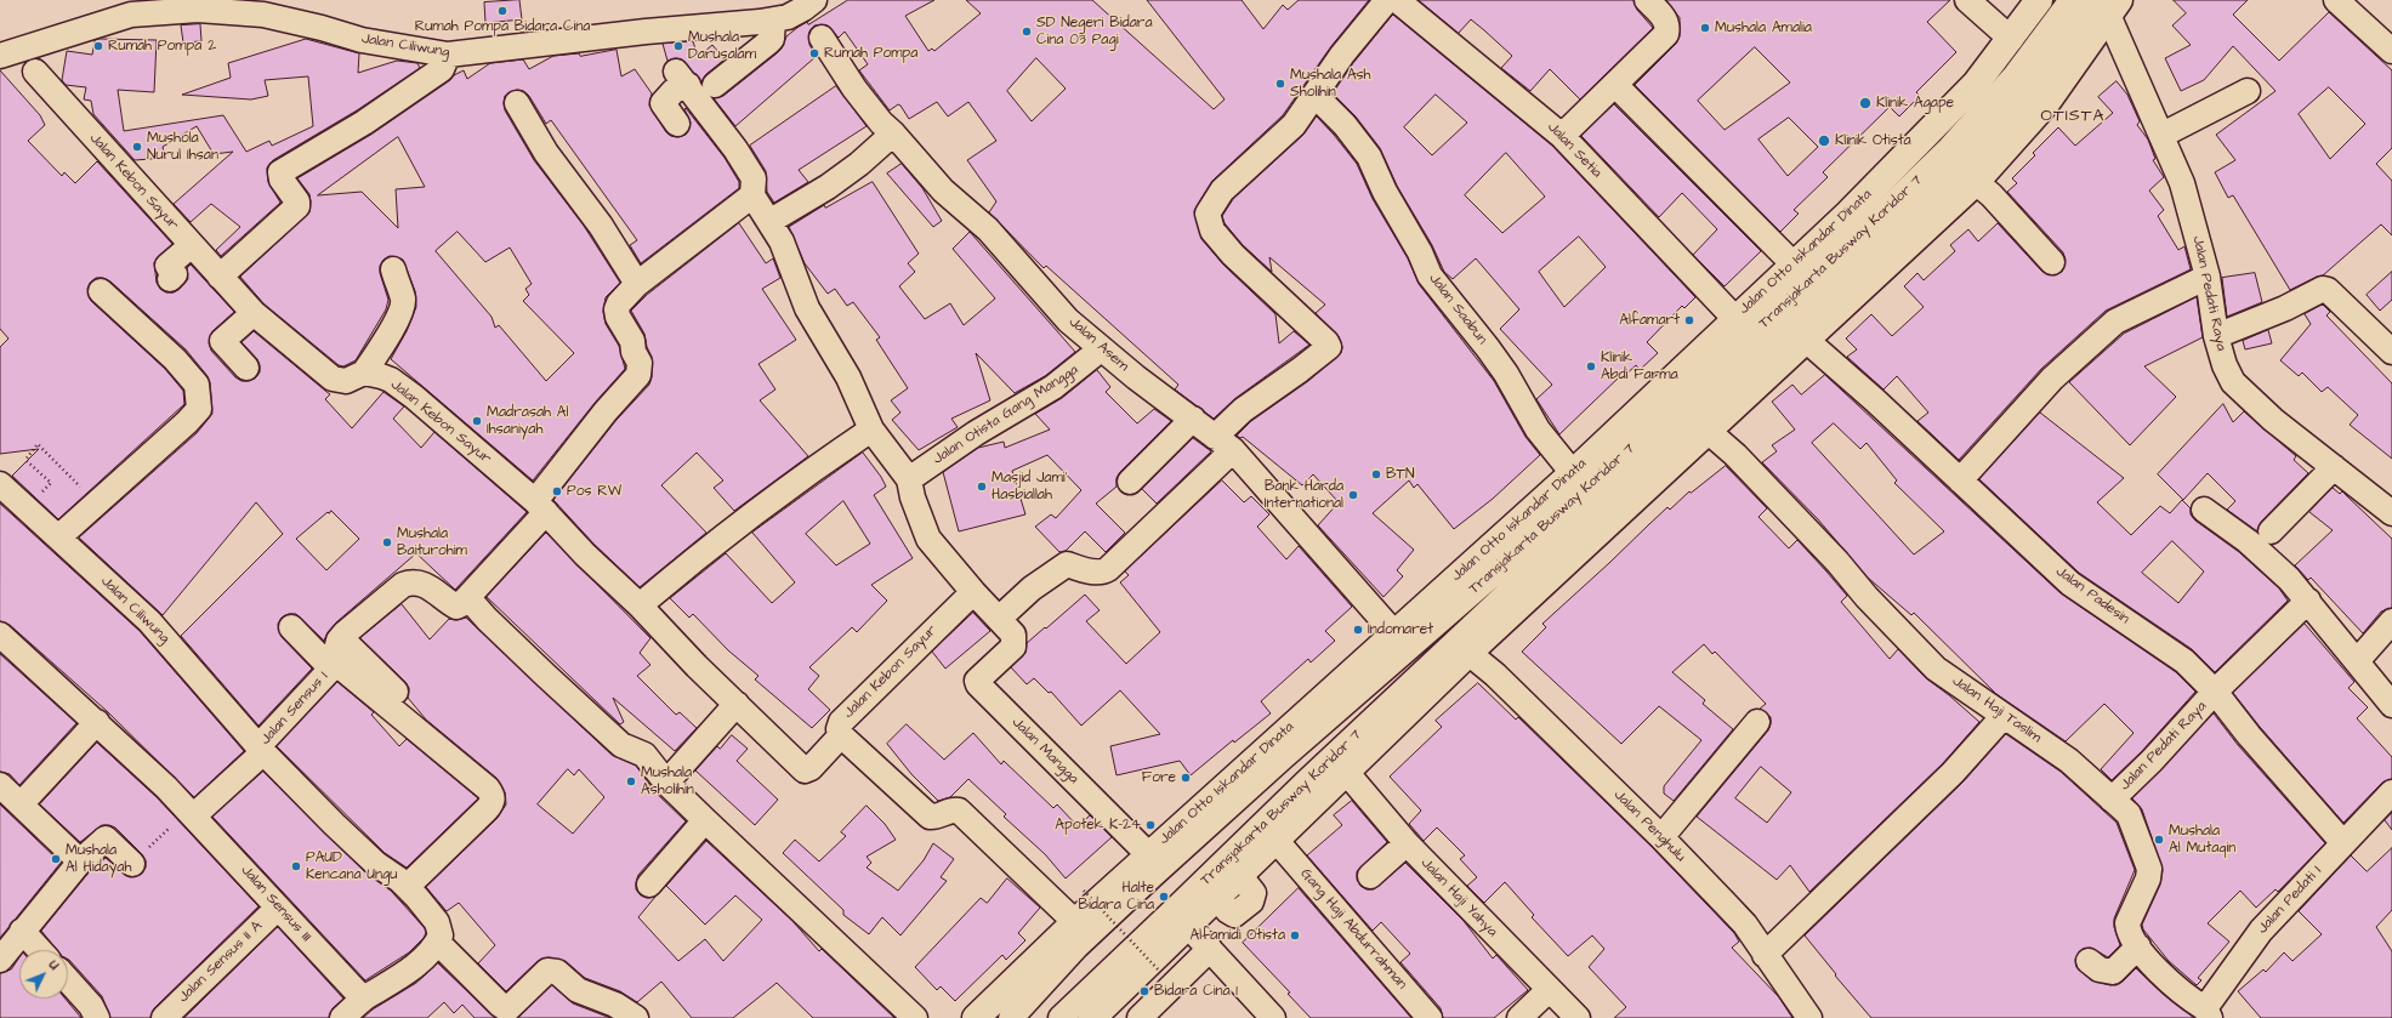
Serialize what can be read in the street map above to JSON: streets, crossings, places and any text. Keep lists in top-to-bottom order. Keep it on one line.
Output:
{"streets":{"main road":["Jalan Otto Iskandar Dinata"],"street":["Jalan Ciliwung","Jalan Setia","Jalan Kebon Sayur","Transjakarta Busway Koridor 7","Jalan Pedati Raya","Jalan Saabun","Jalan Asem","Jalan Otista Gang Mangga","Jalan Padesin","Jalan Sensus I","Jalan Haji Taslim","Jalan Mangga","Jalan Penghulu","Jalan Haji Yahya","Jalan Pedati I","Jalan Sensus III","Gang Haji Abdurrahman","Jalan Sensus II A"]},"crossings":[["Jalan Ciliwung","Jalan Sensus I"],["Jalan Setia","Jalan Otto Iskandar Dinata"],["Jalan Otto Iskandar Dinata","Jalan Saabun"],["Jalan Otto Iskandar Dinata","Jalan Asem"],["Jalan Otto Iskandar Dinata","Jalan Mangga"],["Transjakarta Busway Koridor 7","Jalan Pedati Raya"],["Jalan Pedati Raya","Jalan Padesin"],["Jalan Pedati Raya","Jalan Haji Taslim"],["Jalan Asem","Jalan Otista Gang Mangga"],["Jalan Padesin","Jalan Pedati I"],["Jalan Haji Taslim","Jalan Pedati I"],["Jalan Sensus III","Jalan Sensus II A"]],"districts":["OTISTA"],"places":["Rumah Pompa Bidara Cina","Mushala Amalia","SD Negeri Bidara Cina 03 Pagi","Rumah Pompa 2","Mushala Darusalam","Rumah Pompa","Mushala Ash Sholihin","Klinik Agape","Klinik Otista","Mushola Nurul Ihsan","Alfamart","Klinik Abdi Farma","Madrasah Al Ihsaniyah","BTN","Masjid Jami' Hasbiallah","Pos RW","Bank Harda International","Mushala Baiturohim","Indomaret","Fore","Mushala Asholihin","Apotek K-24","Mushala Al Mutaqin","Mushala Al Hidayah","PAUD Kencana Ungu","Halte Bidara Cina","Alfamidi Otista","Bidara Cina 1"],"north":"top right"}
